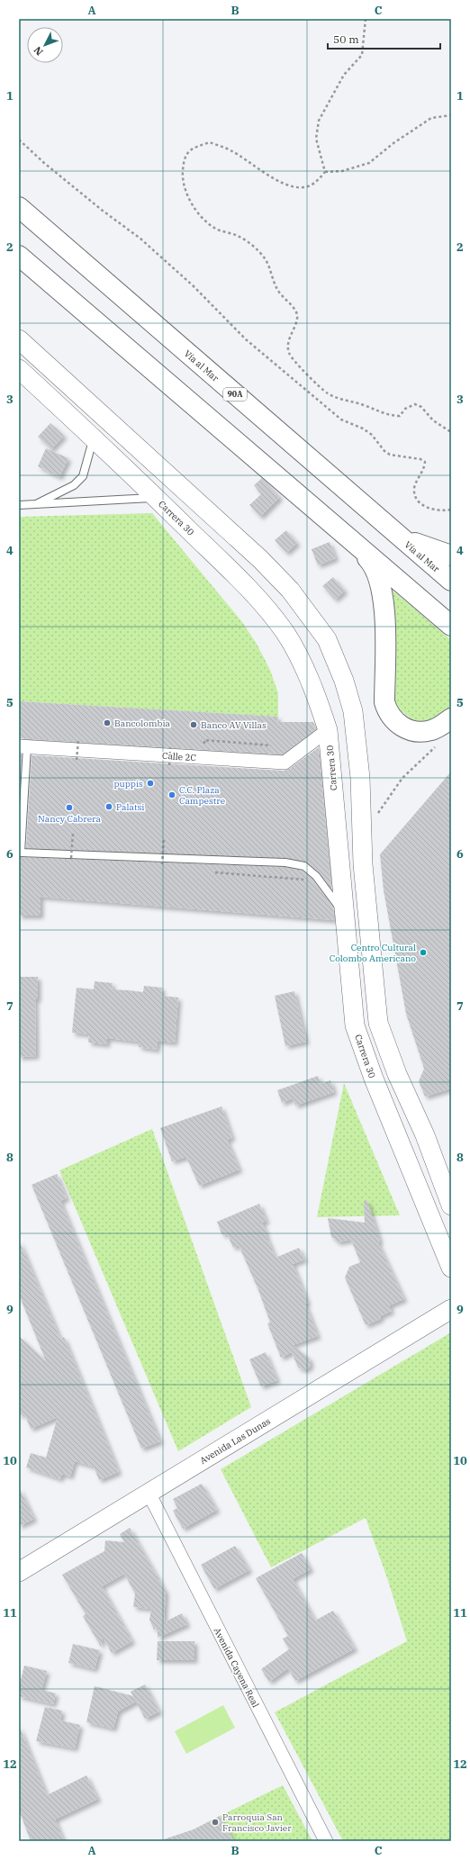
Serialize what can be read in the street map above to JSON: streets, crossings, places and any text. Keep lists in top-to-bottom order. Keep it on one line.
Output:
{"streets":{"highway":["Vía al Mar","90A"],"main road":["Carrera 30","Avenida Las Dunas"],"street":["Calle 2C","Avenida Cayena Real"]},"crossings":[["Carrera 30","Calle 2C"],["Avenida Las Dunas","Avenida Cayena Real"]],"places":["Bancolombia","Banco AV Villas","puppis","C.C. Plaza Campestre","Palatsi","Nancy Cabrera","Centro Cultural Colombo Americano","Parroquia San Francisco Javier"],"scale_bar":"50 m","north":"bottom left","grid":{"columns":["A","B","C"],"rows":["1","2","3","4","5","6","7","8","9","10","11","12"]}}
